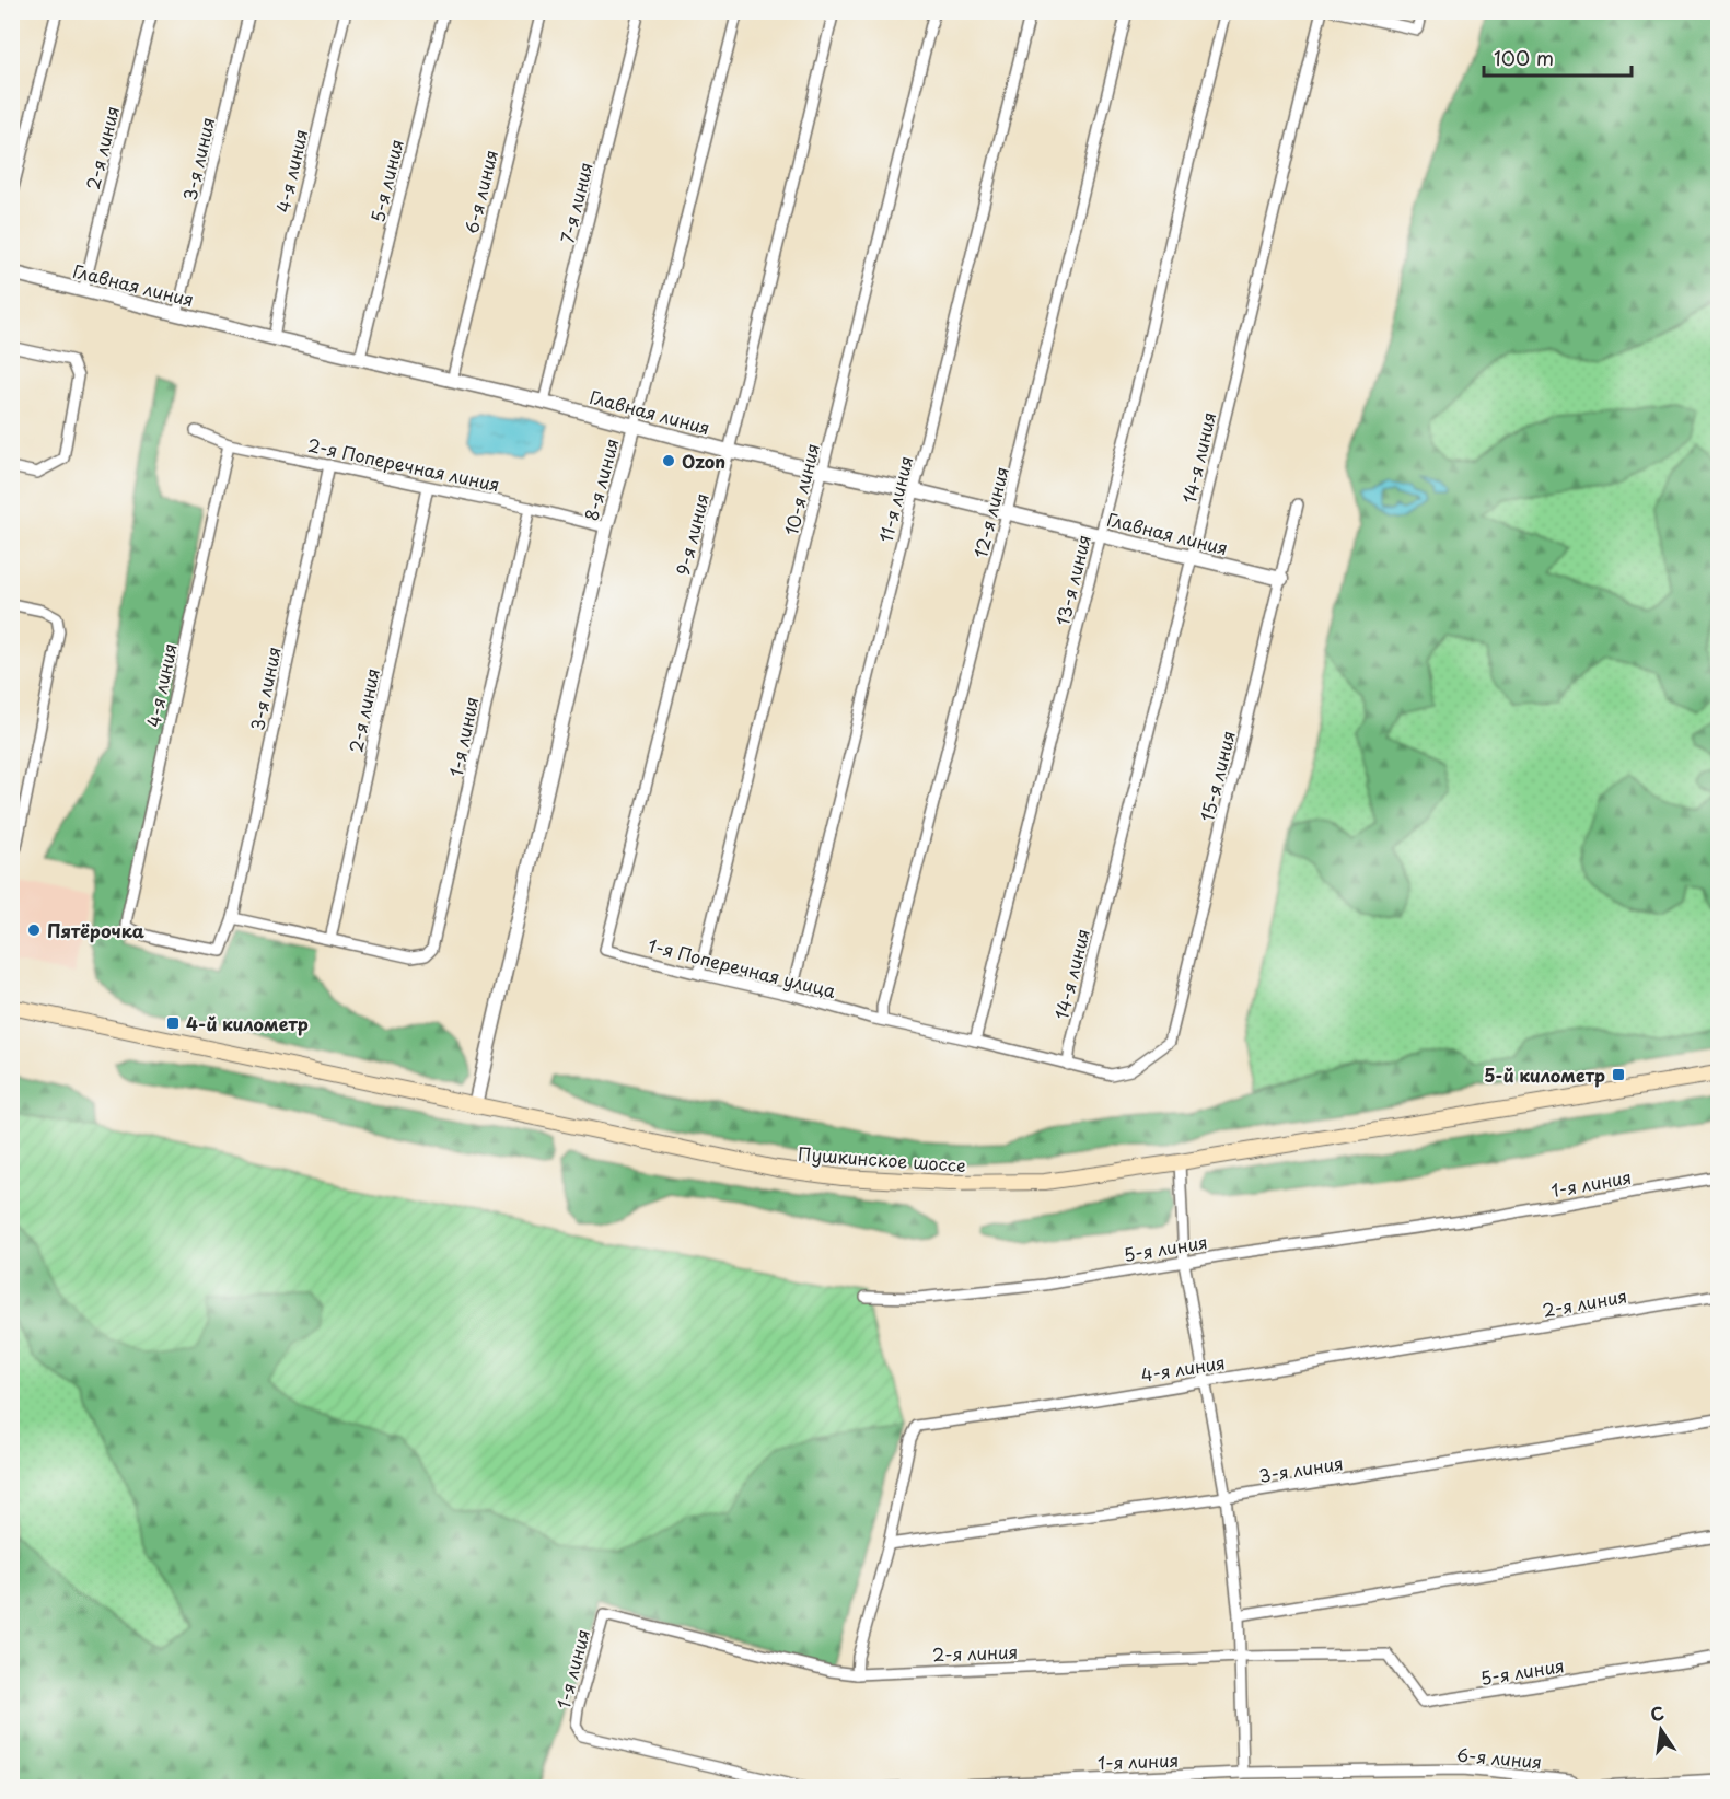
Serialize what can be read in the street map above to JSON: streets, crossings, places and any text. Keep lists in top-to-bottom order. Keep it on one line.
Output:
{"streets":{"main road":["Пушкинское шоссе"],"street":["2-я линия","3-я линия","4-я линия","5-я линия","6-я линия","7-я линия","Главная линия","14-я линия","2-я Поперечная линия","8-я линия","10-я линия","11-я линия","12-я линия","9-я линия","13-я линия","1-я линия","15-я линия","1-я Поперечная улица"]},"crossings":[["2-я линия","4-я линия"],["2-я линия","5-я линия"],["2-я линия","Главная линия"],["2-я линия","2-я Поперечная линия"],["2-я линия","1-я линия"],["3-я линия","4-я линия"],["3-я линия","Главная линия"],["3-я линия","2-я Поперечная линия"],["4-я линия","Главная линия"],["4-я линия","2-я Поперечная линия"],["5-я линия","Главная линия"],["5-я линия","1-я линия"],["6-я линия","Главная линия"],["6-я линия","1-я линия"],["7-я линия","Главная линия"],["Главная линия","14-я линия"],["Главная линия","8-я линия"],["Главная линия","10-я линия"],["Главная линия","11-я линия"],["Главная линия","12-я линия"],["Главная линия","9-я линия"],["Главная линия","13-я линия"],["Главная линия","15-я линия"],["14-я линия","1-я Поперечная улица"],["2-я Поперечная линия","8-я линия"],["2-я Поперечная линия","1-я линия"],["8-я линия","Пушкинское шоссе"],["10-я линия","1-я Поперечная улица"],["11-я линия","1-я Поперечная улица"],["12-я линия","1-я Поперечная улица"],["9-я линия","1-я Поперечная улица"],["13-я линия","1-я Поперечная улица"],["15-я линия","1-я Поперечная улица"]],"places":{"other":["Ozon","Пятёрочка"],"transit":["4-й километр","5-й километр"]},"scale_bar":"100 m","north":"top"}
